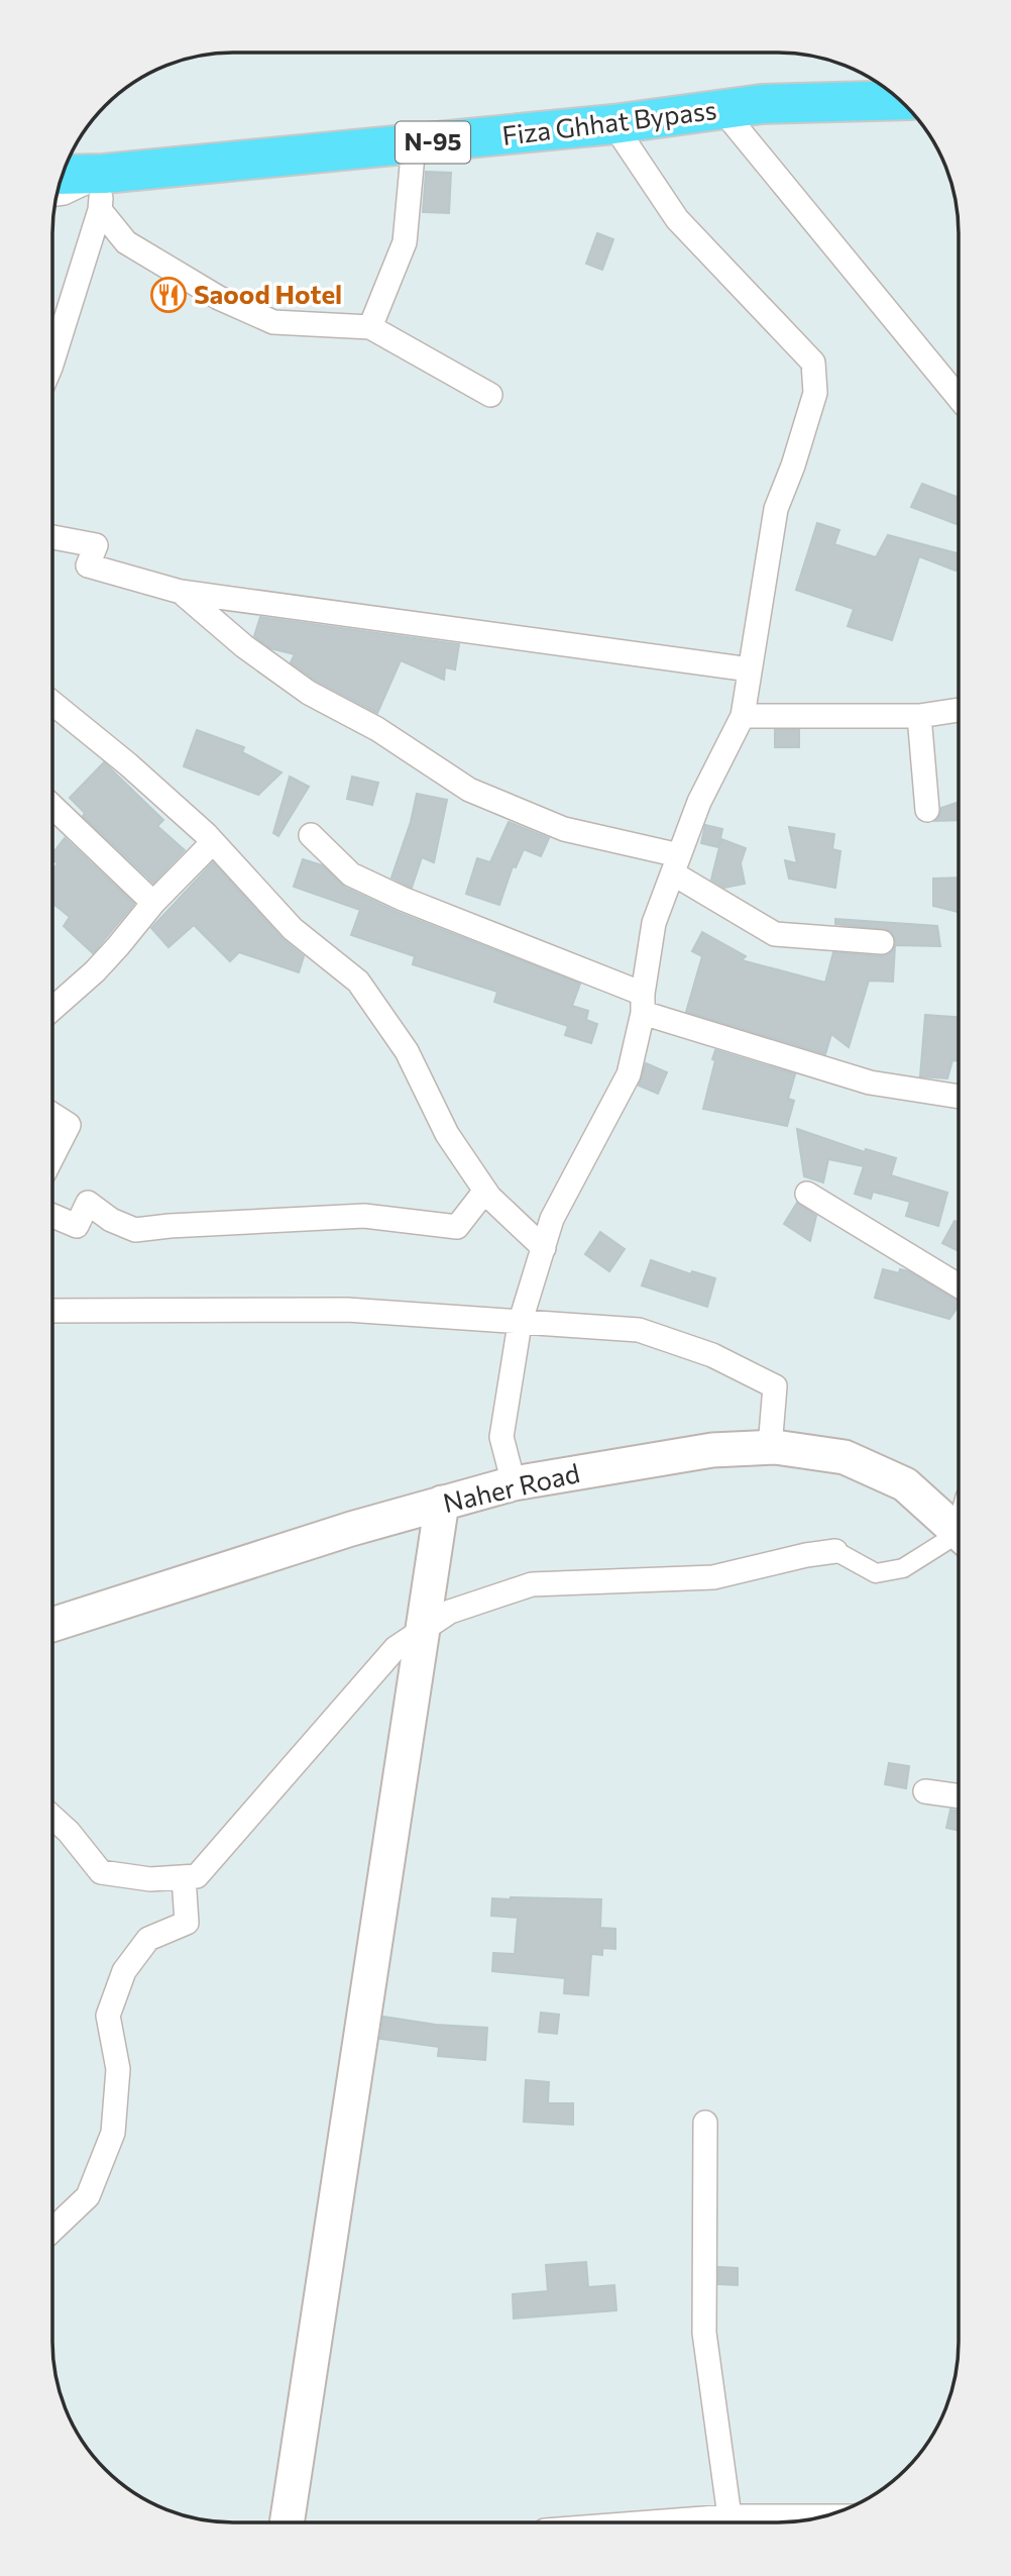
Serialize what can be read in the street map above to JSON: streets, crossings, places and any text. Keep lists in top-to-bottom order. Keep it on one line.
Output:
{"streets":{"highway":["Fiza Ghhat Bypass","N-95"],"main road":["Naher Road"]},"places":{"restaurant":["Saood Hotel"]}}
